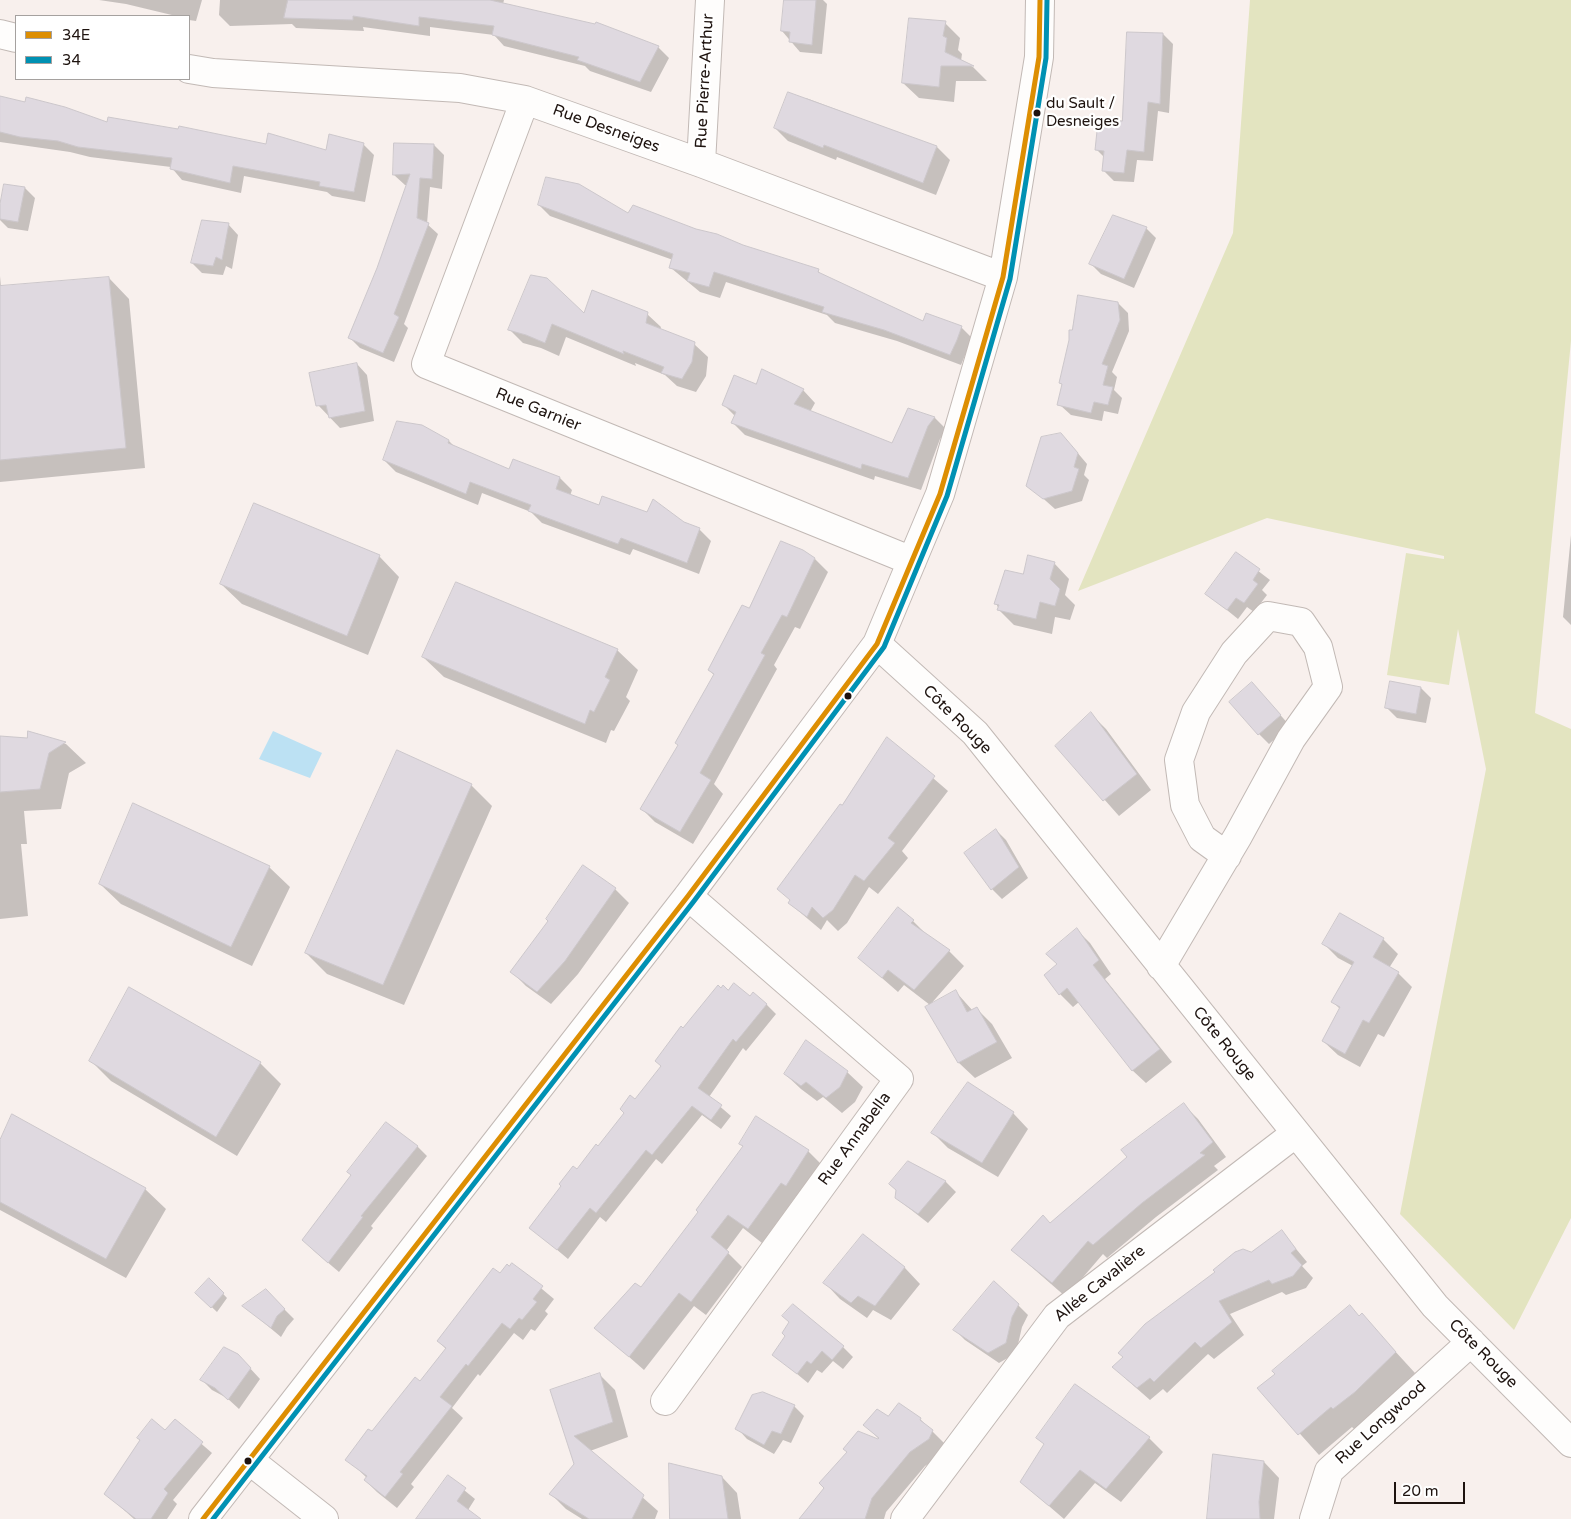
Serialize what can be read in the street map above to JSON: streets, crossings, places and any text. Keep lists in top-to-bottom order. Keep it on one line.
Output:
{"streets":{"street":["Rue Pierre-Arthur","Rue Desneiges","Rue Garnier","Côte Rouge","Rue Annabella","Allée Cavalière","Rue Longwood"]},"crossings":[["Rue Pierre-Arthur","Rue Desneiges"],["Rue Desneiges","Rue Garnier"],["Côte Rouge","Allée Cavalière"],["Côte Rouge","Rue Longwood"]],"places":["du Sault / Desneiges"],"lines":["transit line 34E","transit line 34"],"legend":["34E","34"],"scale_bar":"20 m"}
